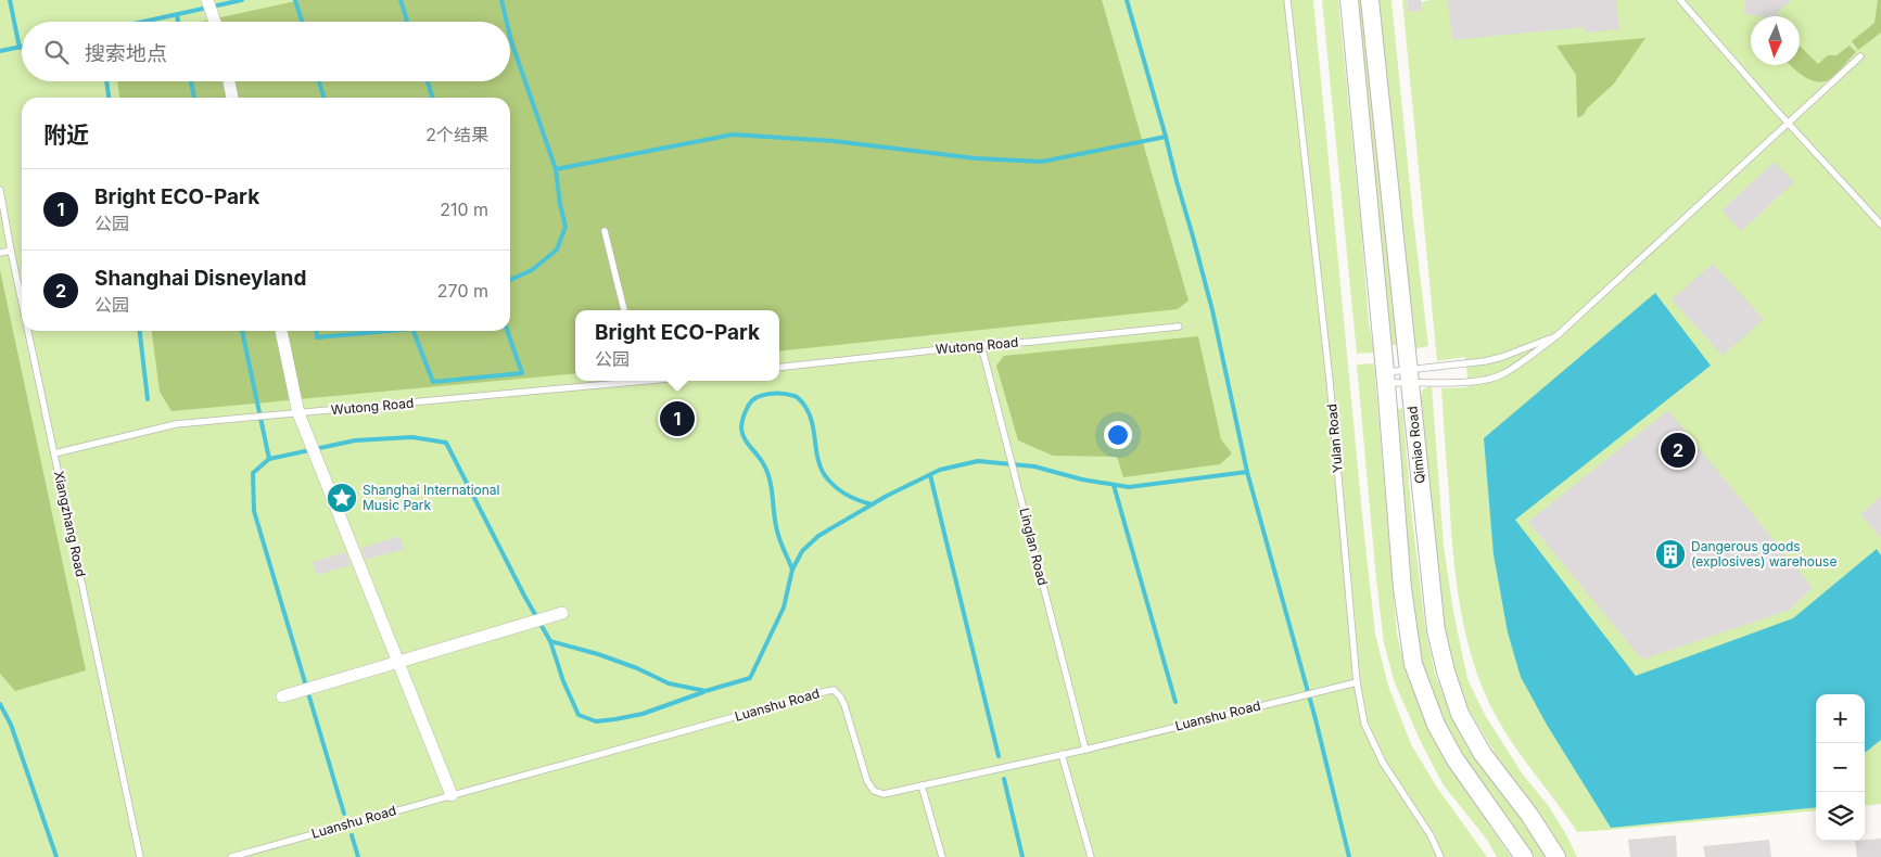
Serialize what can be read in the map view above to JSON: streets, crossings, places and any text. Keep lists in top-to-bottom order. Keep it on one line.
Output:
{"streets":{"street":["Qimiao Road"],"lane":["Wutong Road","Yulan Road","Xiangzhang Road","Linglan Road","Luanshu Road"]},"crossings":[["Wutong Road","Xiangzhang Road"],["Wutong Road","Linglan Road"],["Yulan Road","Luanshu Road"],["Linglan Road","Luanshu Road"]],"places":{"place":["Shanghai International Music Park"],"building":["Dangerous goods (explosives) warehouse"]},"north":"bottom","page":{"search":"搜索地点","heading":["附近","2个结果"],"list":[{"mark":"1","name":"Bright ECO-Park","note":"公园","value":"210 m"},{"mark":"2","name":"Shanghai Disneyland","note":"公园","value":"270 m"}],"popup":["Bright ECO-Park","公园"],"pins":["1","2"],"map_buttons":["+","−"]}}
